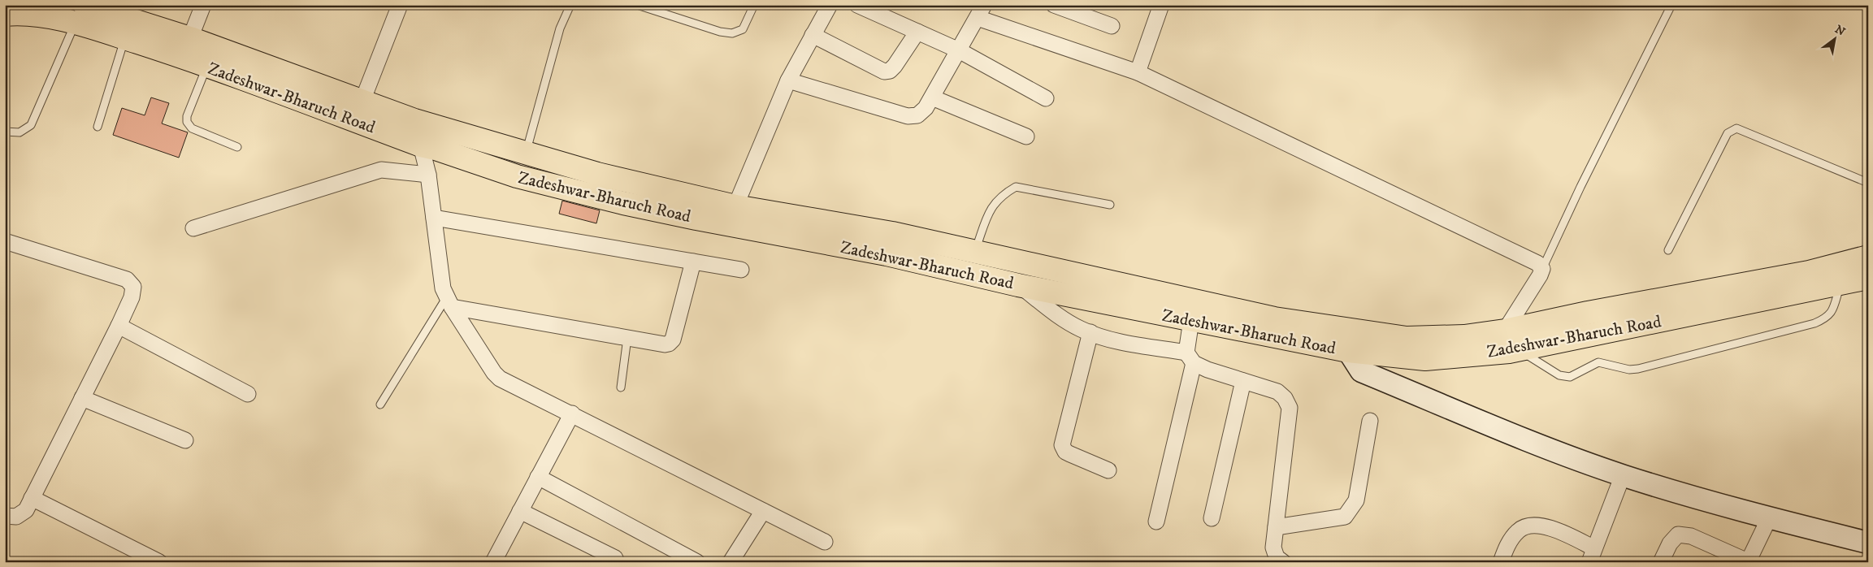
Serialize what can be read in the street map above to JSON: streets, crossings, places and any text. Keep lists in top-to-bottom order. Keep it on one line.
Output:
{"streets":{"main road":["Zadeshwar-Bharuch Road"]},"north":"top right"}
